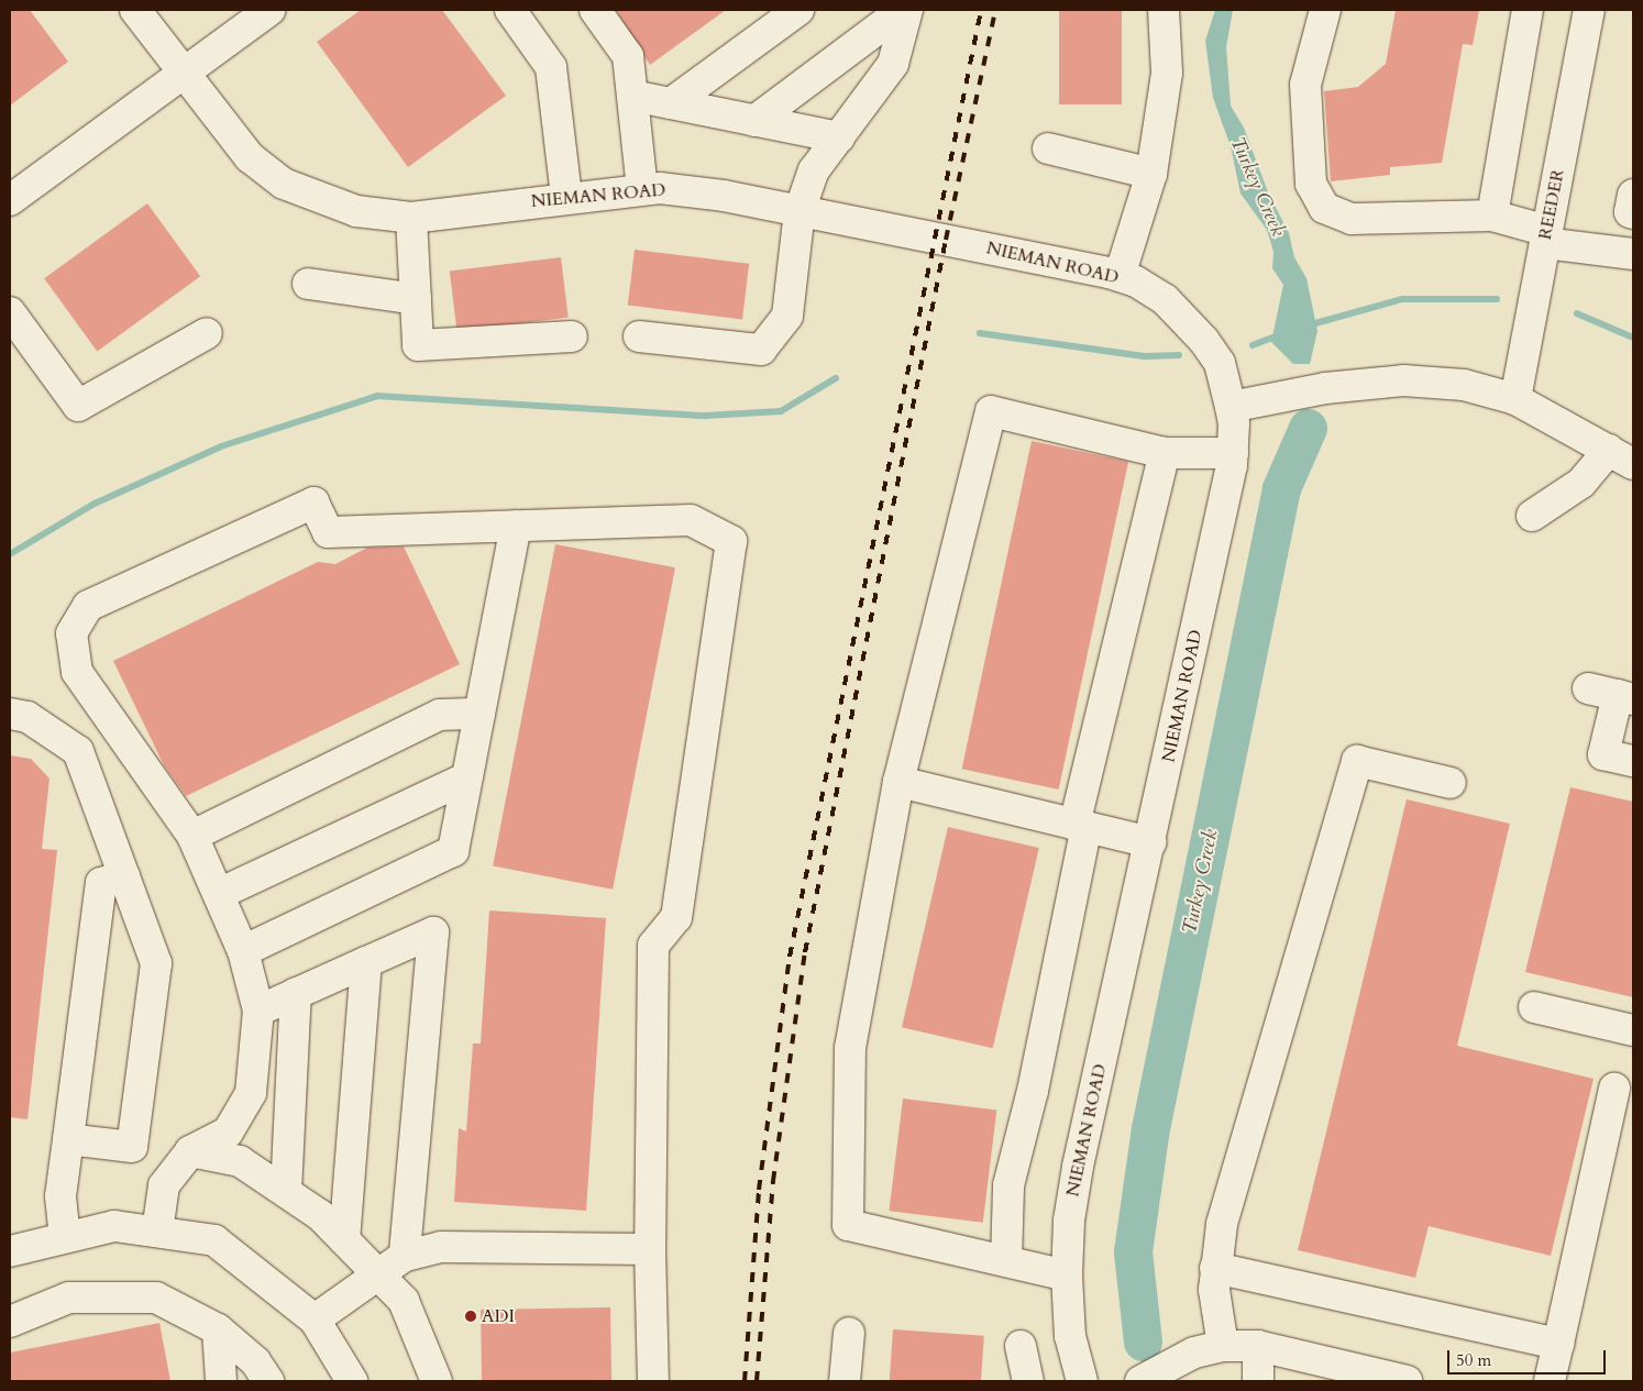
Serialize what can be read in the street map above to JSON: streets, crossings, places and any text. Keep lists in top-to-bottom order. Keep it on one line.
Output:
{"streets":{"street":["NIEMAN ROAD","REEDER"]},"water":["Turkey Creek"],"places":["ADI"],"scale_bar":"50 m"}
